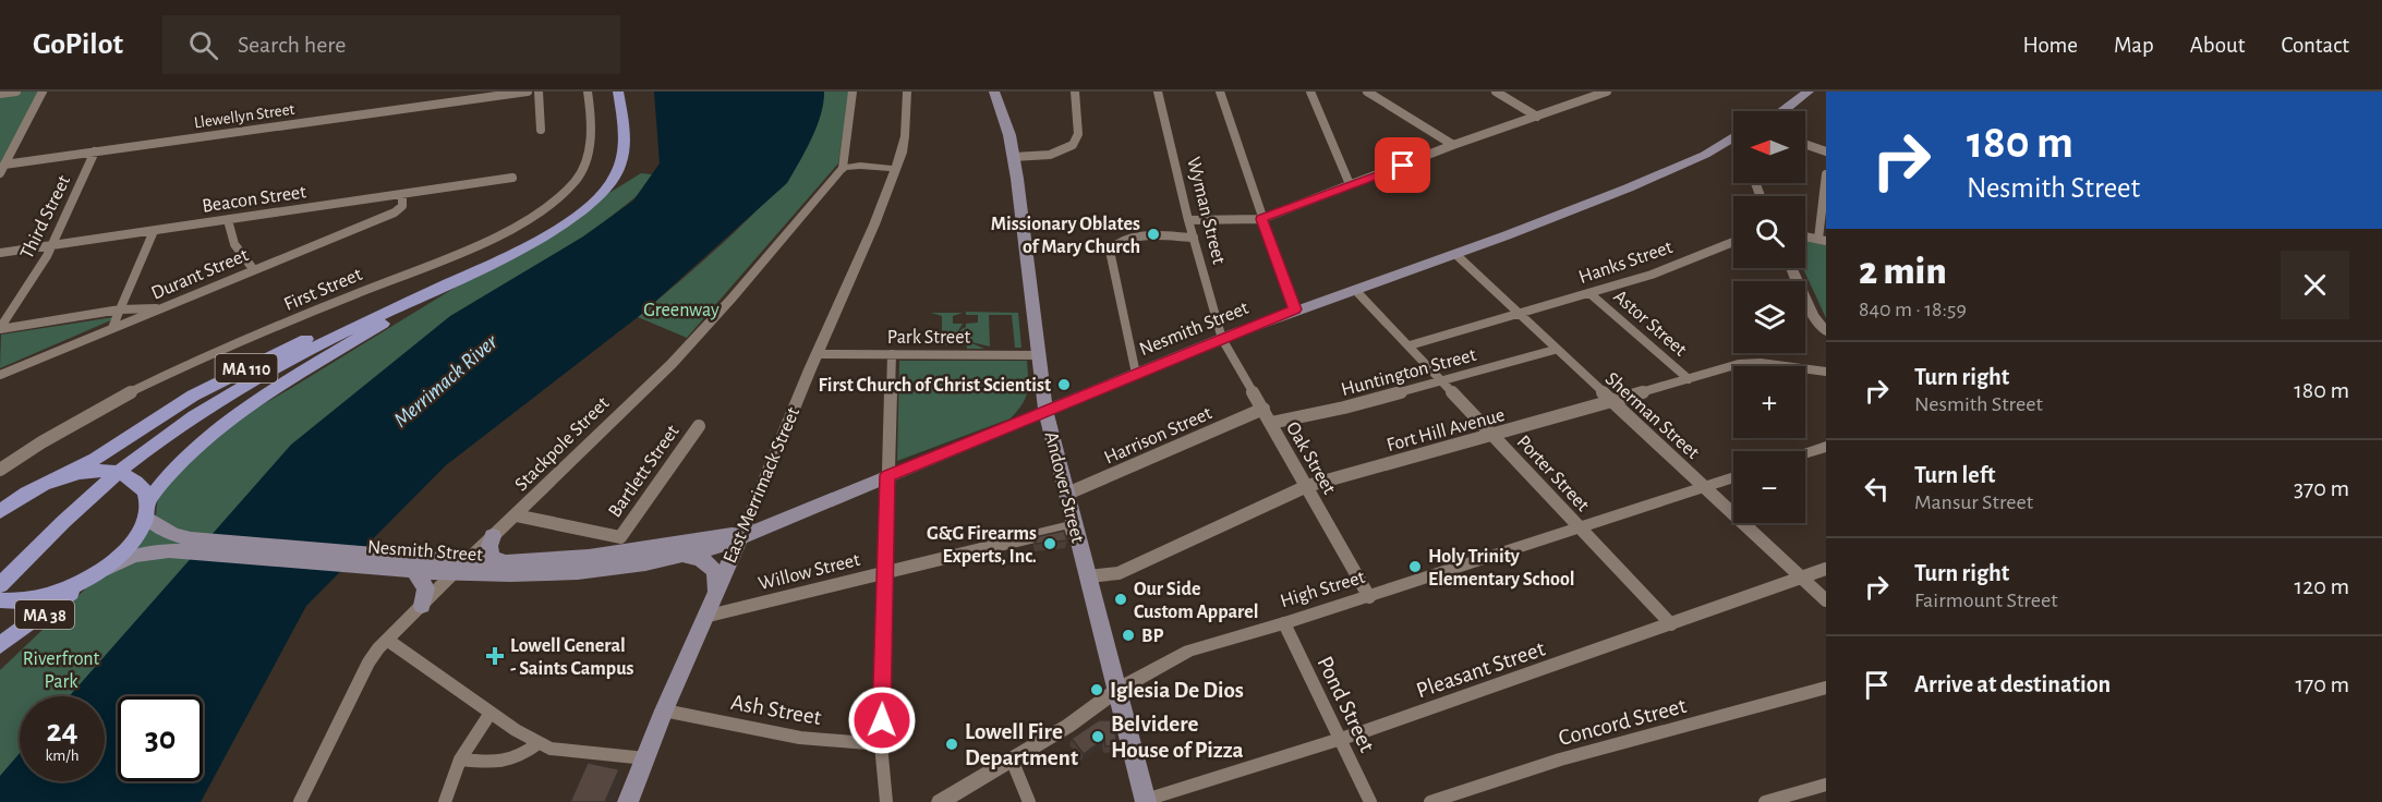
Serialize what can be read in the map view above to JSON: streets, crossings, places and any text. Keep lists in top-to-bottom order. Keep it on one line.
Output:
{"streets":{"main road":["Nesmith Street","MA 110","East Merrimack Street","Andover Street","MA 38"],"street":["Llewellyn Street","Beacon Street","Wyman Street","Third Street","Hanks Street","Durant Street","First Street","Astor Street","Park Street","Huntington Street","Sherman Street","Fort Hill Avenue","Harrison Street","Stackpole Street","Oak Street","Bartlett Street","Porter Street","Willow Street","High Street","Pleasant Street","Pond Street","Ash Street","Concord Street"]},"crossings":[["Llewellyn Street","Third Street"],["Beacon Street","Third Street"],["Beacon Street","Durant Street"],["Wyman Street","Nesmith Street"],["Wyman Street","Oak Street"],["Hanks Street","Astor Street"],["Hanks Street","Sherman Street"],["Hanks Street","Porter Street"],["Astor Street","Fort Hill Avenue"],["Nesmith Street","MA 110"],["Nesmith Street","Sherman Street"],["Nesmith Street","Stackpole Street"],["Nesmith Street","Oak Street"],["Nesmith Street","Porter Street"],["Nesmith Street","East Merrimack Street"],["Nesmith Street","Andover Street"],["Park Street","East Merrimack Street"],["Park Street","Andover Street"],["Huntington Street","Sherman Street"],["Huntington Street","Oak Street"],["Huntington Street","Porter Street"],["Sherman Street","Fort Hill Avenue"],["Sherman Street","High Street"],["Sherman Street","Pleasant Street"],["Fort Hill Avenue","Oak Street"],["Fort Hill Avenue","Porter Street"],["Fort Hill Avenue","Andover Street"],["Harrison Street","Oak Street"],["Harrison Street","Andover Street"],["Stackpole Street","Bartlett Street"],["Oak Street","High Street"],["Porter Street","High Street"],["Porter Street","Pleasant Street"],["East Merrimack Street","Willow Street"],["East Merrimack Street","Ash Street"],["Andover Street","Willow Street"],["Andover Street","High Street"],["Andover Street","Pleasant Street"],["High Street","Pond Street"],["Pleasant Street","Pond Street"]],"water":["Merrimack River"],"parks":["Greenway","Riverfront Park"],"places":{"other":["Missionary Oblates of Mary Church","First Church of Christ Scientist","G&G Firearms Experts, Inc.","Holy Trinity Elementary School","Our Side Custom Apparel","BP","Iglesia De Dios","Belvidere House of Pizza","Lowell Fire Department"],"health":["Lowell General - Saints Campus"]},"north":"left","page":{"header":"GoPilot","search":"Search here","nav":["Home","Map","About","Contact"],"turn":["180 m","Nesmith Street"],"map_buttons":["+","−"],"heading":["2 min","840 m · 18:59"],"list":[{"name":"Turn right","note":"Nesmith Street","value":"180 m"},{"name":"Turn left","note":"Mansur Street","value":"370 m"},{"name":"Turn right","note":"Fairmount Street","value":"120 m"},{"name":"Arrive at destination","value":"170 m"}],"speed":"24 km/h","limit":"30"}}
